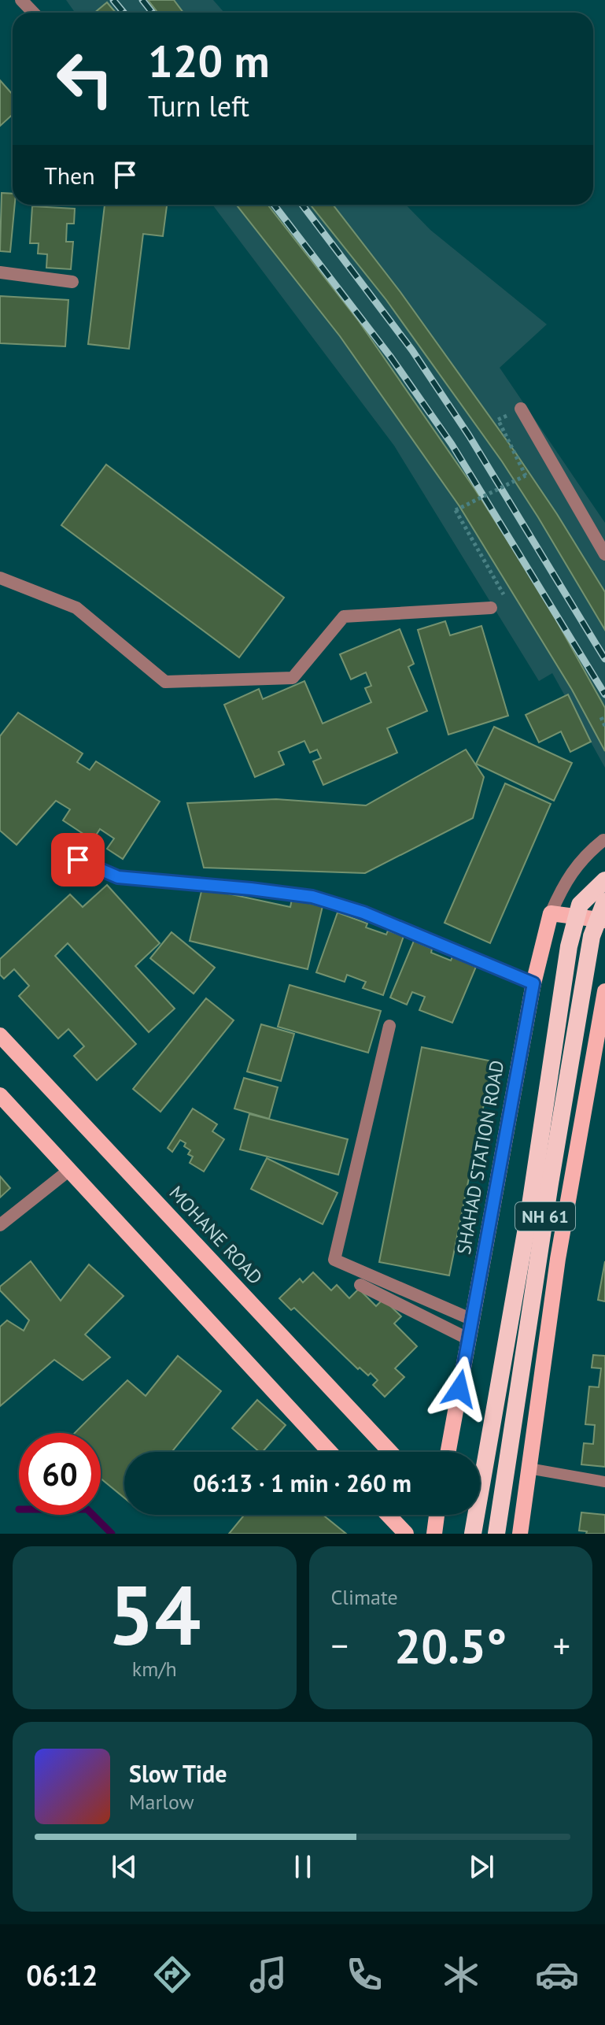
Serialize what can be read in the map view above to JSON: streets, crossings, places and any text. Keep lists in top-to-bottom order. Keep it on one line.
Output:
{"streets":{"highway":["NH 61"],"main road":["SHAHAD STATION ROAD","MOHANE ROAD"]},"page":{"turn":["120 m","Turn left"],"then":"Then","limit":"60","trip":"06:13 · 1 min · 260 m","tile":[["54","km/h"],"Climate"],"heat":["−","20.5°","+"],"song":["Slow Tide","Marlow"],"tabs":"06:12"}}
